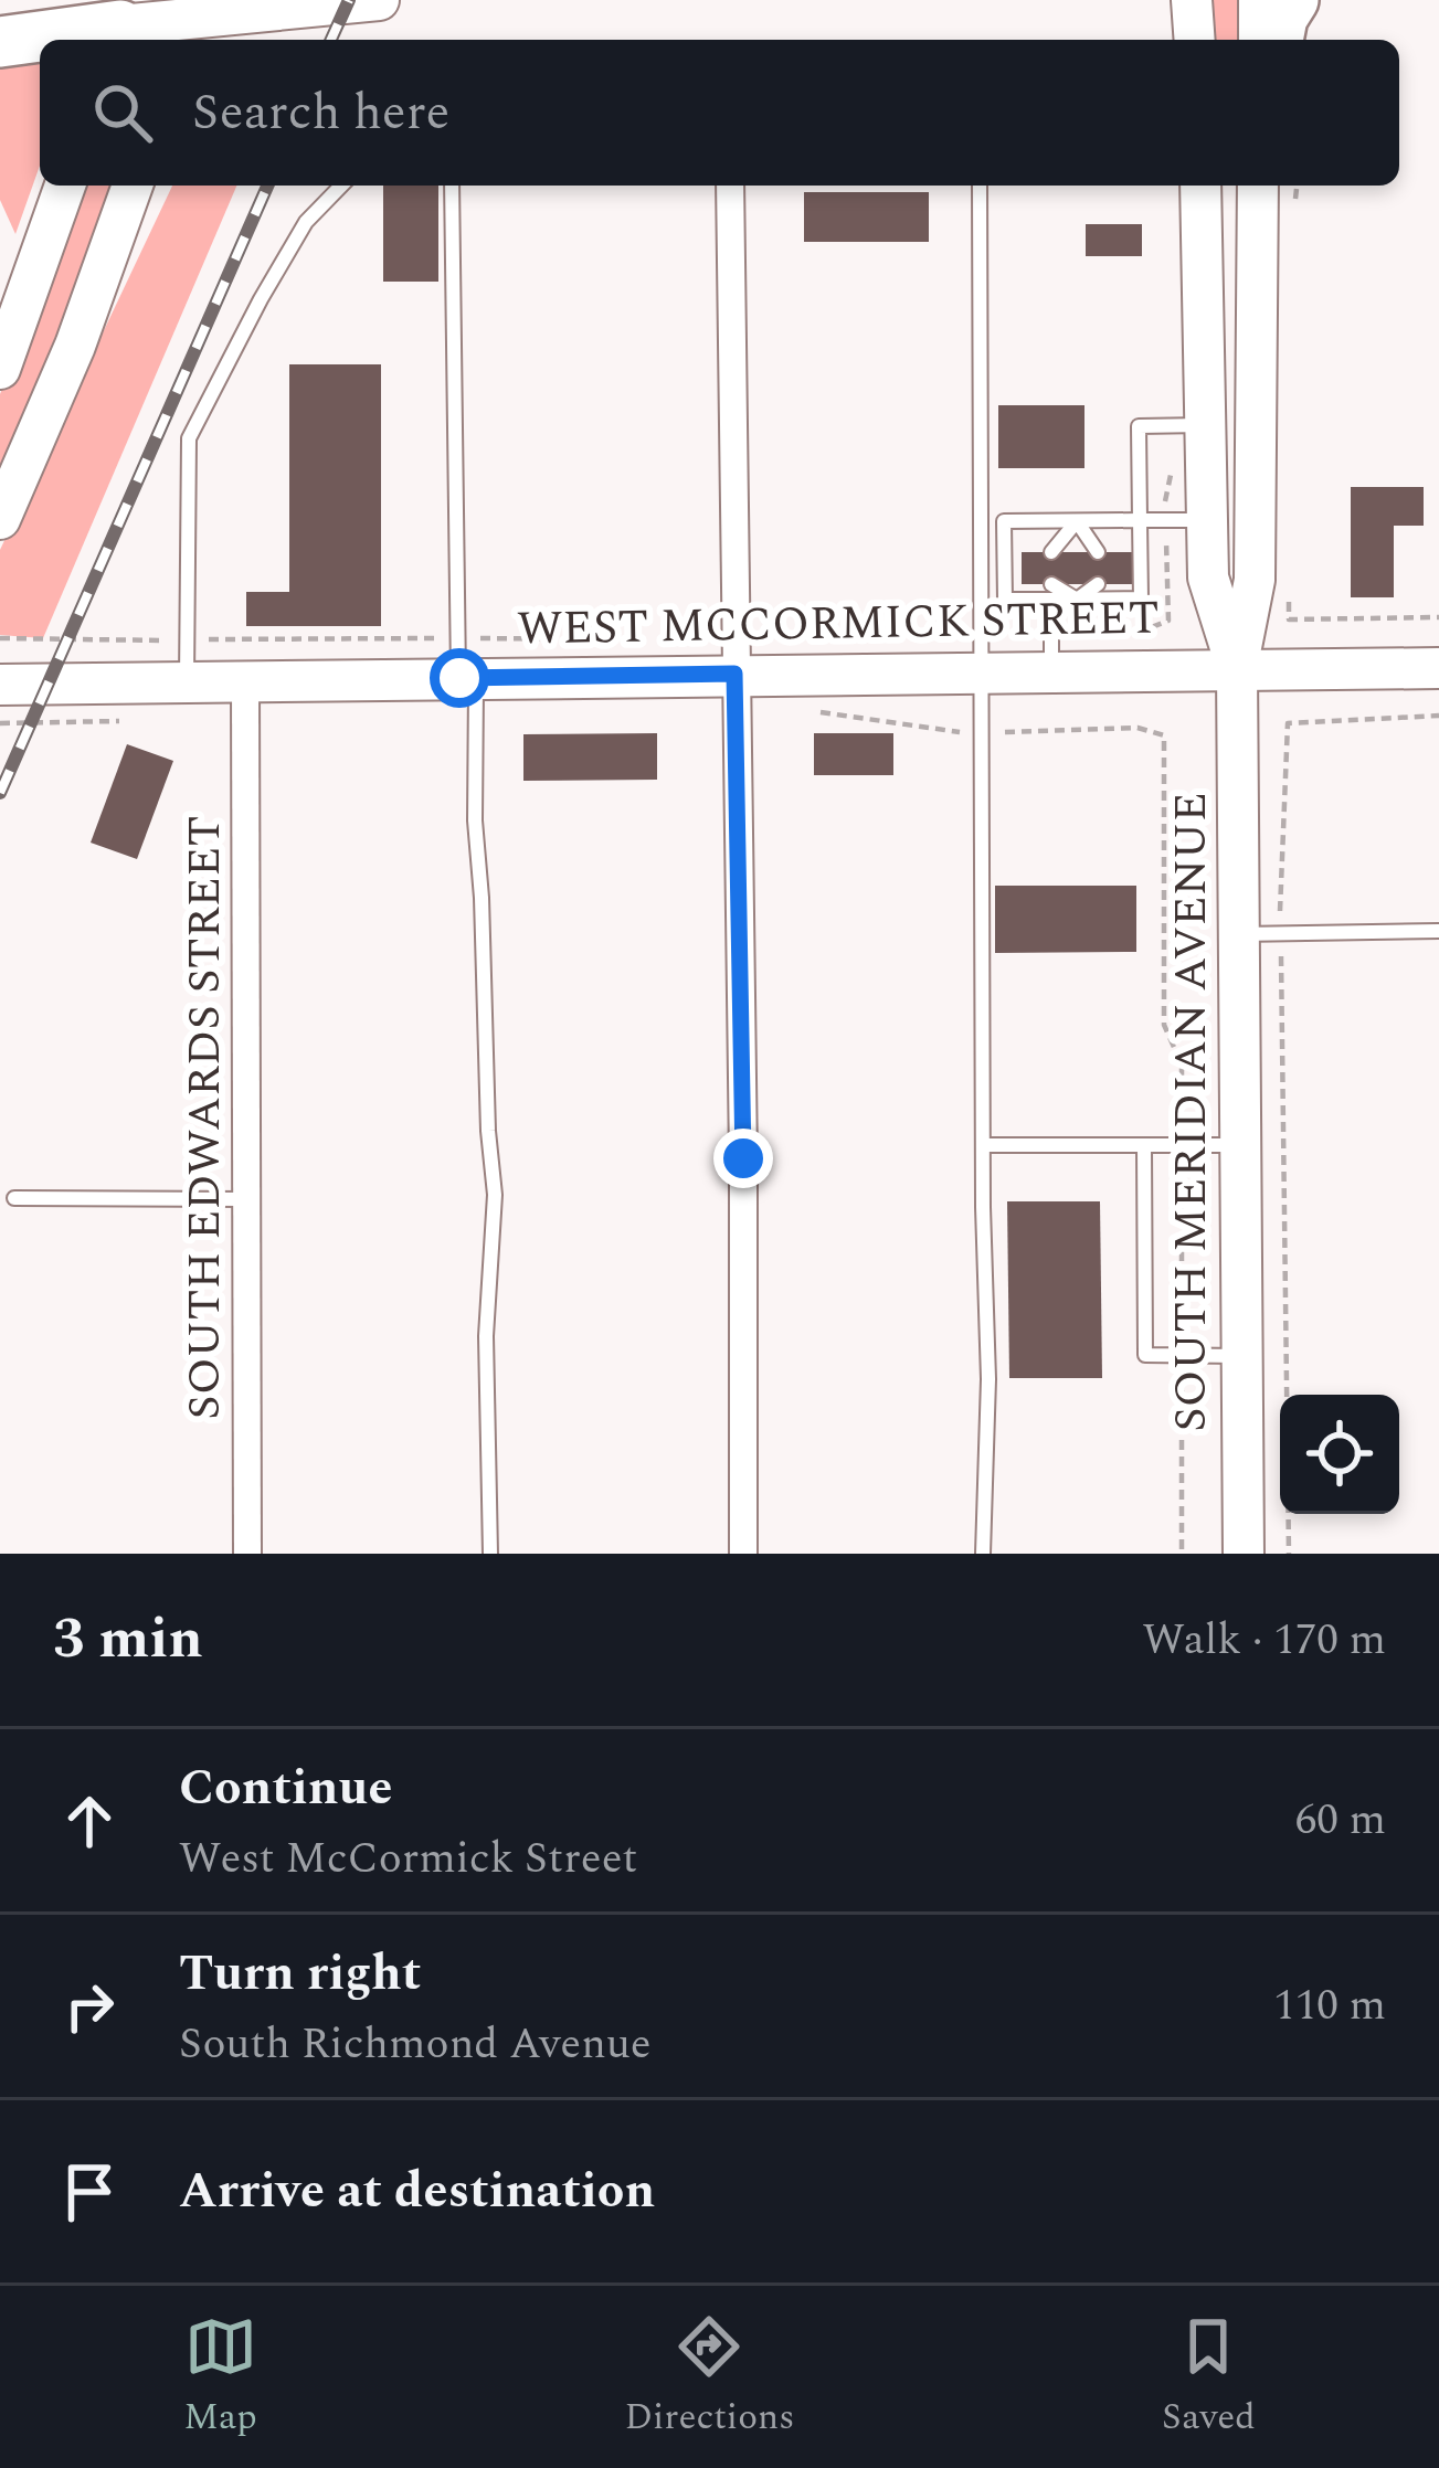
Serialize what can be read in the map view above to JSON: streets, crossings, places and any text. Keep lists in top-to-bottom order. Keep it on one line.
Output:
{"streets":{"main road":["WEST MCCORMICK STREET","SOUTH MERIDIAN AVENUE"],"street":["SOUTH EDWARDS STREET"]},"crossings":[["WEST MCCORMICK STREET","SOUTH MERIDIAN AVENUE"],["WEST MCCORMICK STREET","SOUTH EDWARDS STREET"]],"page":{"search":"Search here","heading":["3 min","Walk · 170 m"],"list":[["Continue","West McCormick Street","60 m"],["Turn right","South Richmond Avenue","110 m"],"Arrive at destination"],"nav":["Map","Directions","Saved"]}}
